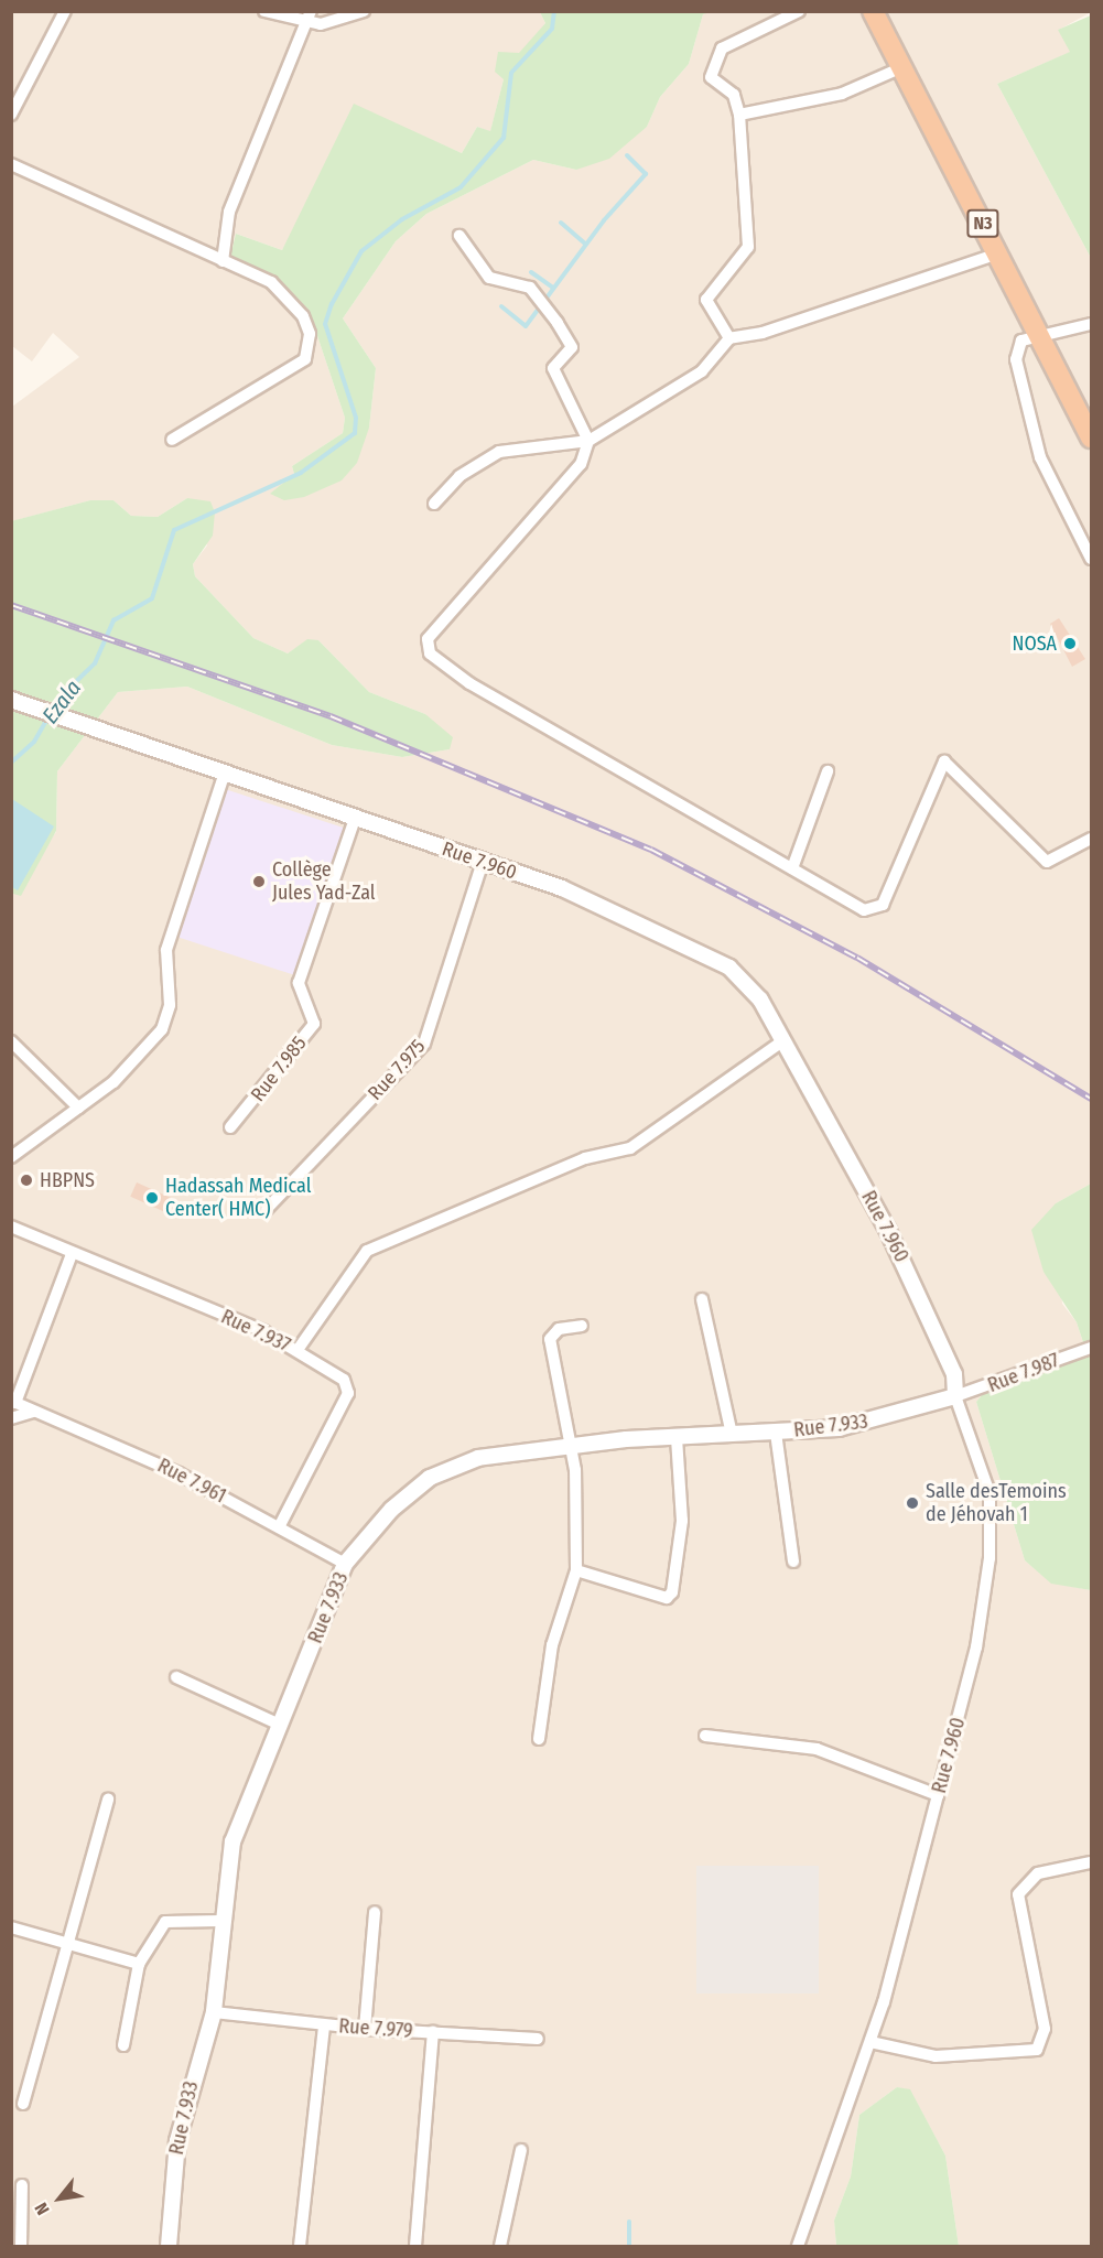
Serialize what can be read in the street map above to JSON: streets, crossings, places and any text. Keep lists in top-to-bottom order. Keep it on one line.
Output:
{"streets":{"highway":["N3"],"street":["Rue 7.960","Rue 7.985","Rue 7.975","Rue 7.937","Rue 7.987","Rue 7.933","Rue 7.961","Rue 7.979"]},"crossings":[["Rue 7.960","Rue 7.985"],["Rue 7.960","Rue 7.975"],["Rue 7.960","Rue 7.987"],["Rue 7.960","Rue 7.933"],["Rue 7.937","Rue 7.961"],["Rue 7.987","Rue 7.933"],["Rue 7.933","Rue 7.961"],["Rue 7.933","Rue 7.979"]],"water":["Ezala"],"places":["NOSA","Collège Jules Yad-Zal","HBPNS","Hadassah Medical Center( HMC)","Salle desTemoins de Jéhovah 1"],"north":"bottom left"}
